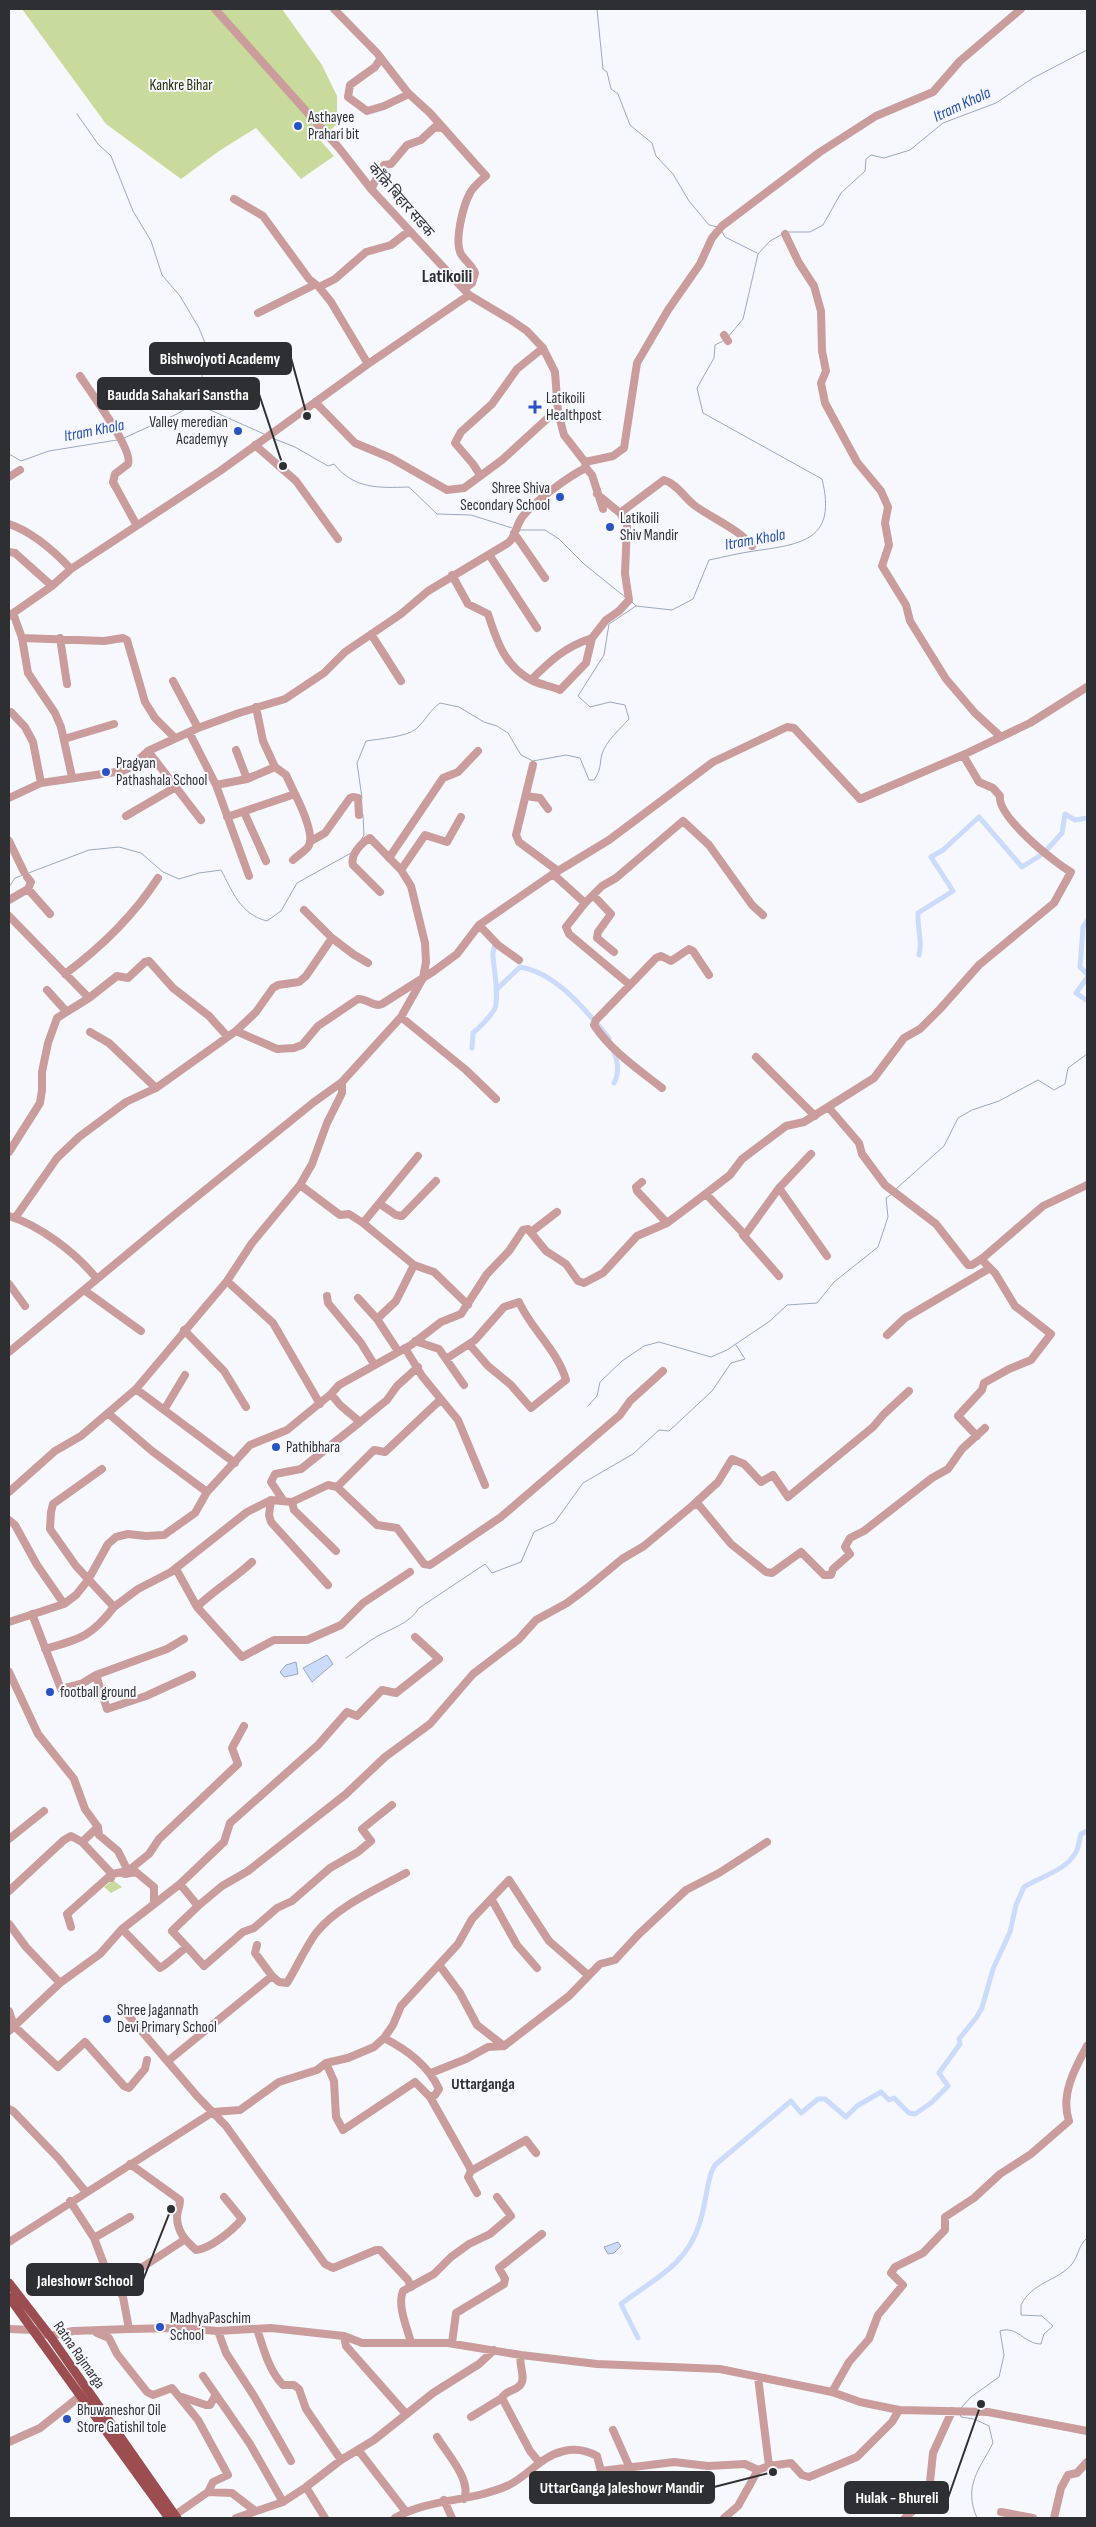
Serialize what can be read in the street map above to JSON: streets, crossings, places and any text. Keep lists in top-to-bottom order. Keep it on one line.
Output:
{"streets":{"main road":["Ratna Rajmarga"],"street":["काँक्रे बिहार सडक"]},"districts":["Latikoili","Uttarganga"],"water":["Itram Khola"],"parks":["Kankre Bihar"],"places":{"other":["Asthayee Prahari bit","Bishwojyoti Academy","Valley meredian Academyy","Baudda Sahakari Sanstha","Shree Shiva Secondary School","Latikoili Shiv Mandir","Pragyan Pathashala School","Pathibhara","football ground","Shree Jagannath Devi Primary School","Jaleshowr School","MadhyaPaschim School","Hulak - Bhureli","Bhuwaneshor Oil Store Gatishil tole","UttarGanga Jaleshowr Mandir"],"health":["Latikoili Healthpost"]}}
